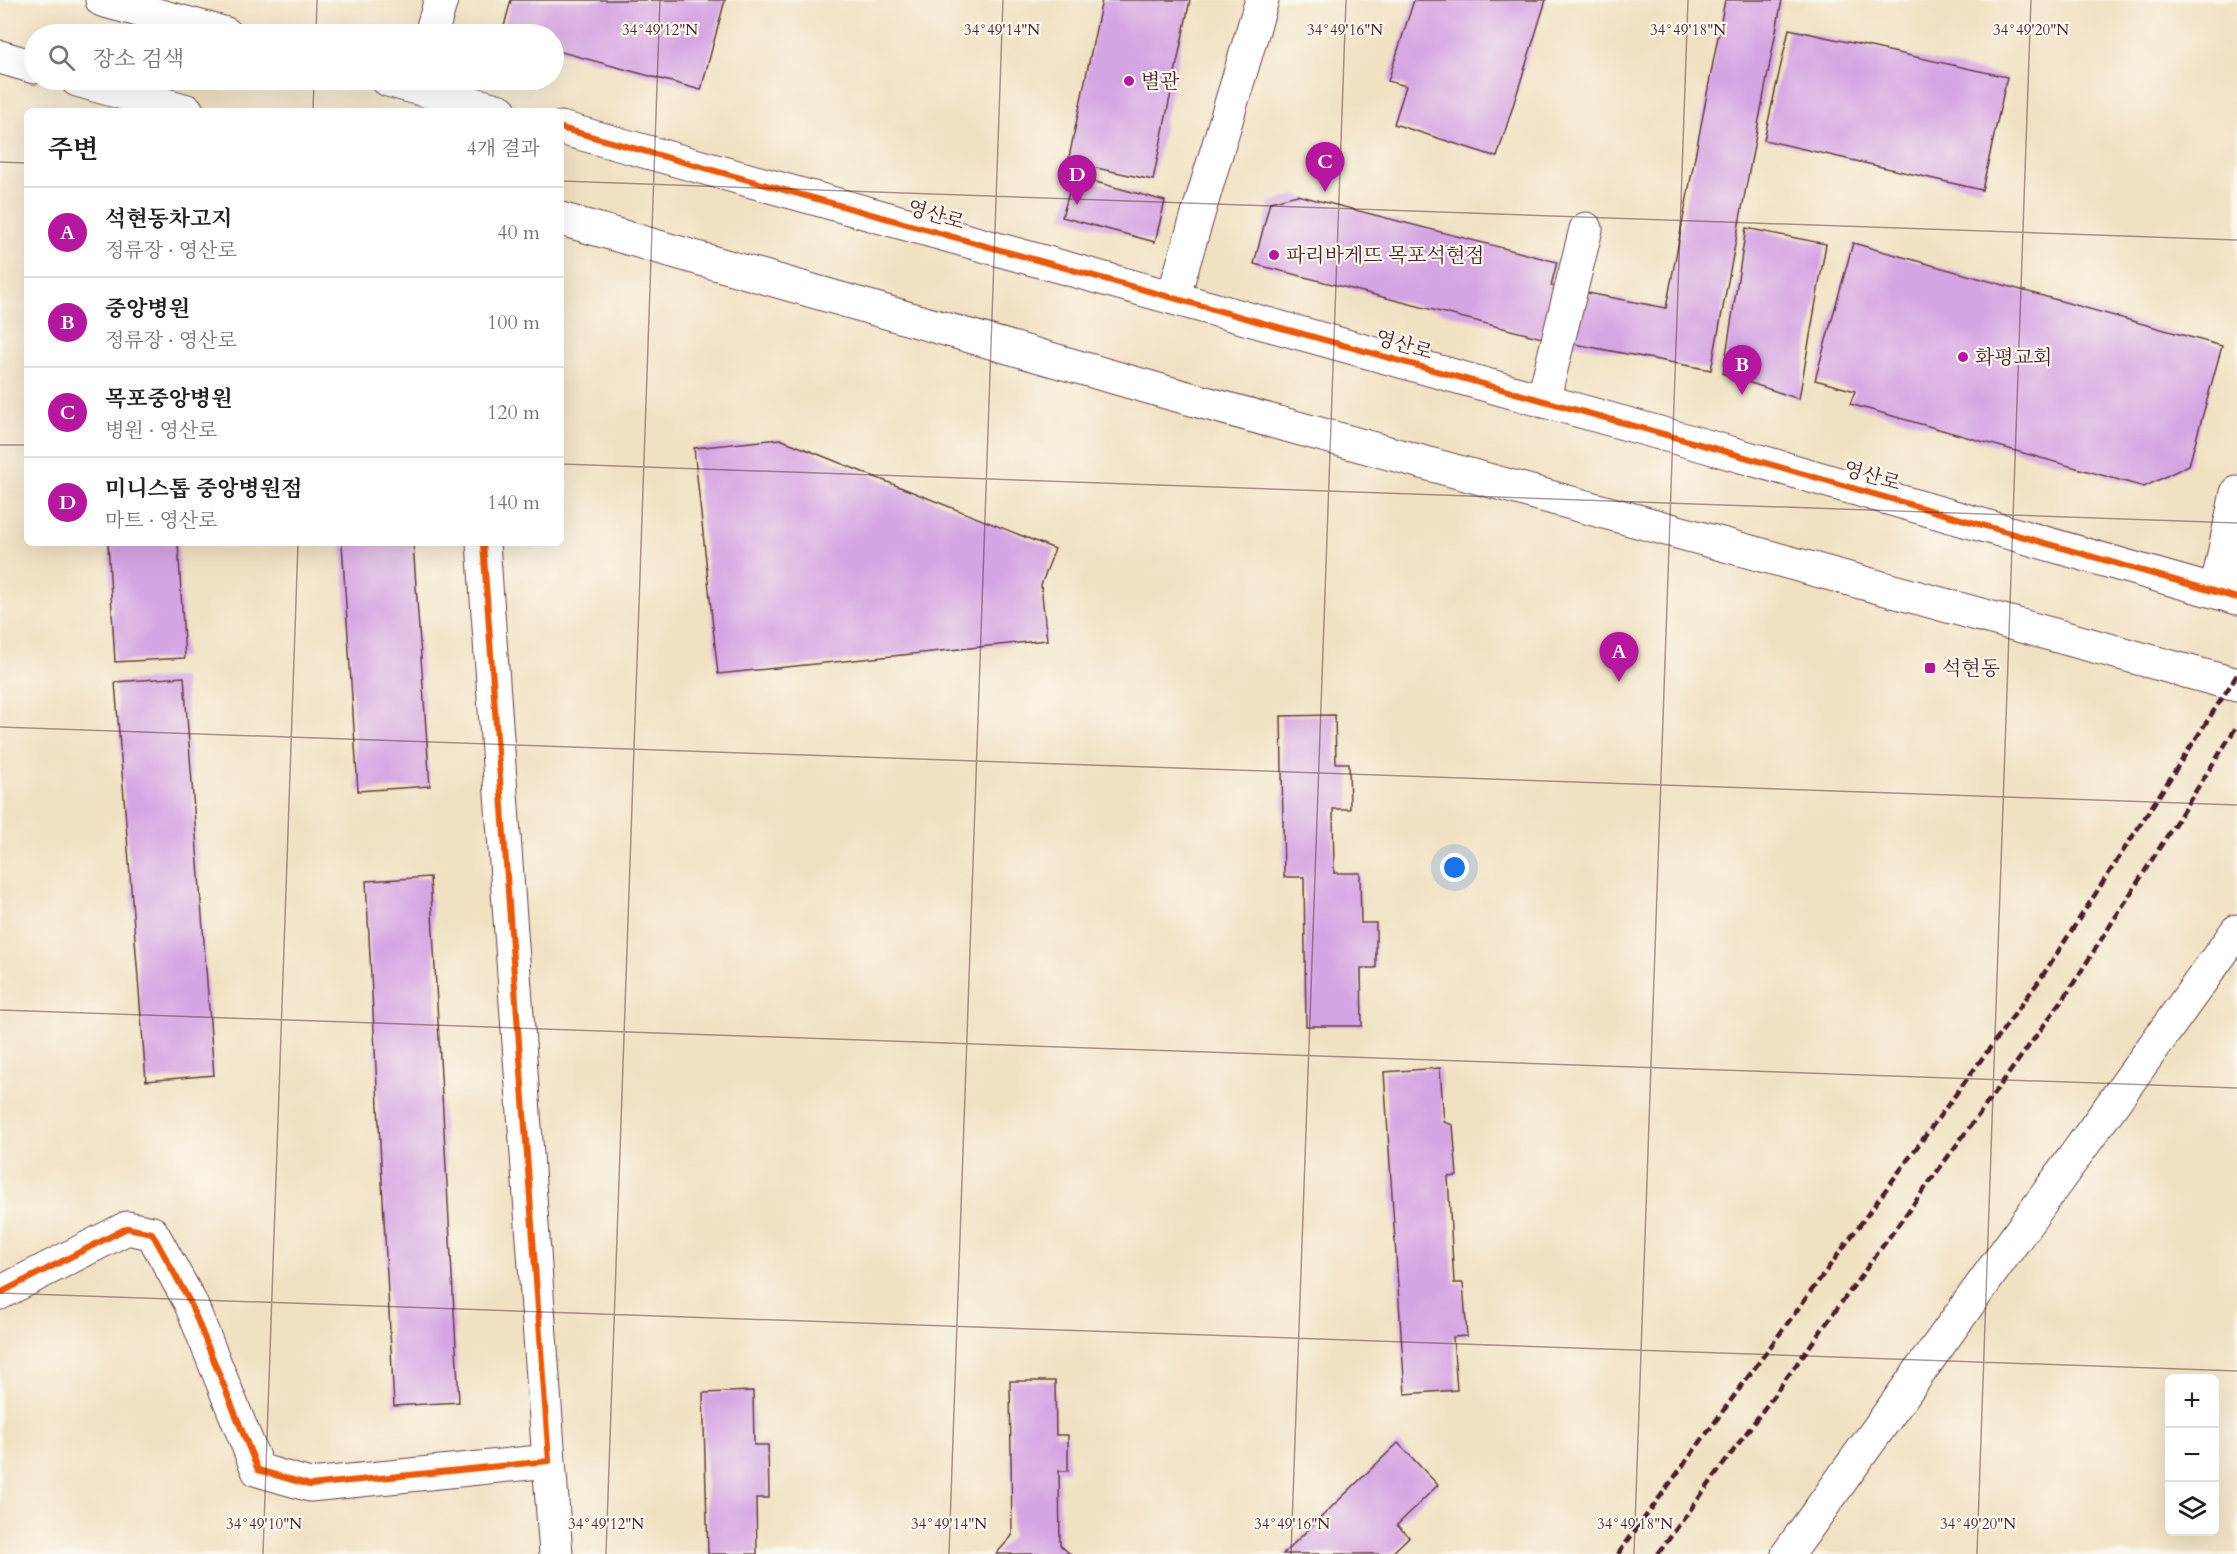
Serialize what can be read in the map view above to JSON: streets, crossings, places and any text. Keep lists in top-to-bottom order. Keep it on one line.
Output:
{"streets":{"street":["영산로"]},"places":{"other":["별관","파리바게뜨 목포석현점","화평교회"],"transit":["석현동"]},"page":{"search":"장소 검색","heading":["주변","4개 결과"],"pins":["C","D","B","A"],"list":[{"mark":"A","name":"석현동차고지","note":"정류장 · 영산로","value":"40 m"},{"mark":"B","name":"중앙병원","note":"정류장 · 영산로","value":"100 m"},{"mark":"C","name":"목포중앙병원","note":"병원 · 영산로","value":"120 m"},{"mark":"D","name":"미니스톱 중앙병원점","note":"마트 · 영산로","value":"140 m"}],"map_buttons":["+","−"]},"coordinates":["34°49'12\"N","34°49'14\"N","34°49'16\"N","34°49'18\"N","34°49'20\"N","34°49'10\"N"]}
